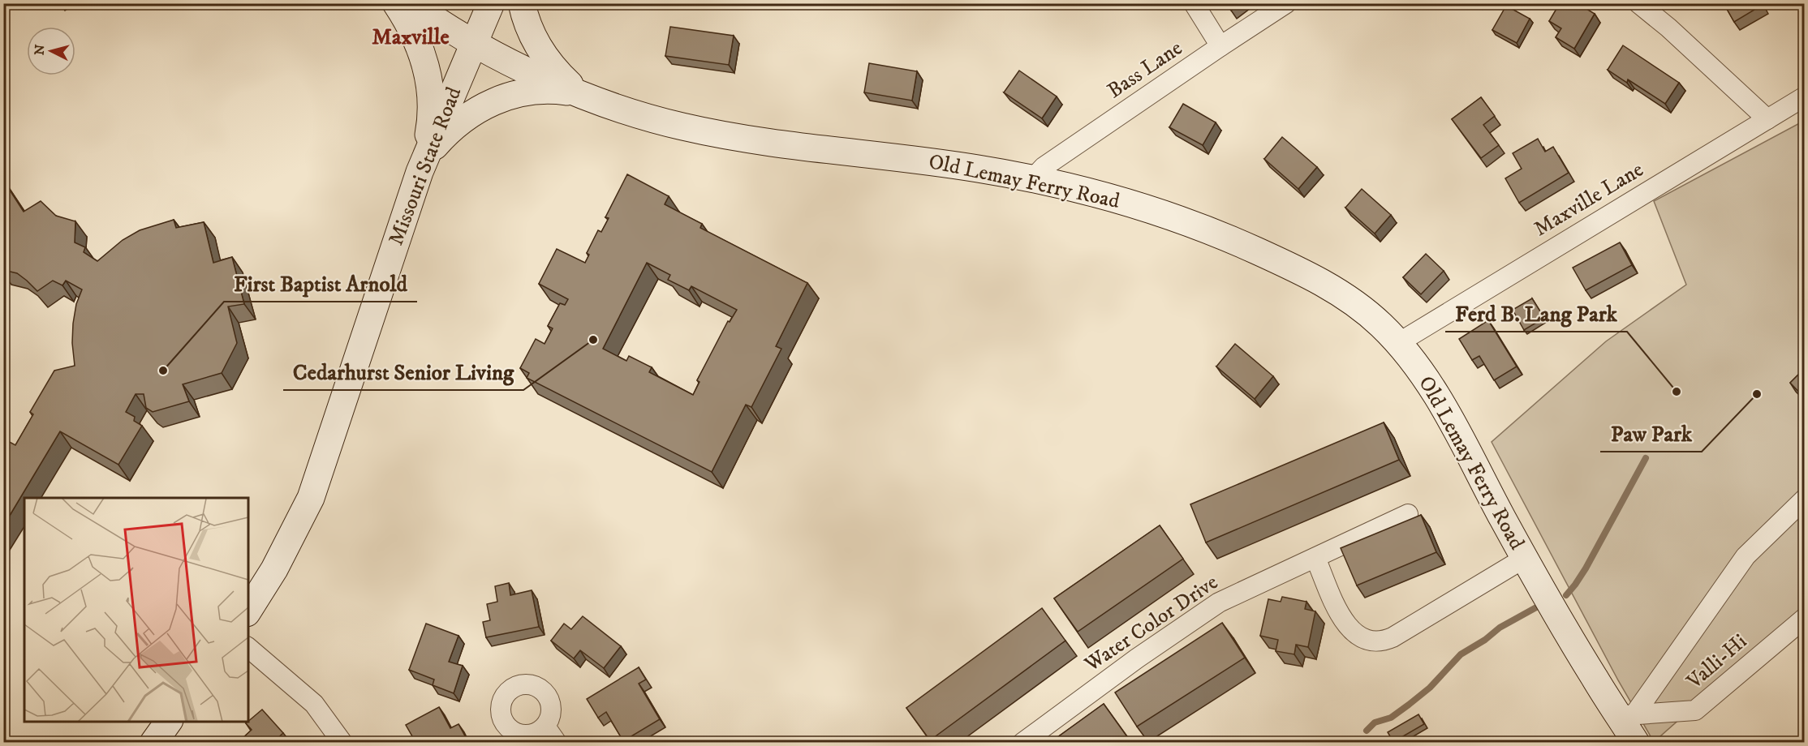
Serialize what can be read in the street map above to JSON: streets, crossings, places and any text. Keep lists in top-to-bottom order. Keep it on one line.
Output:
{"streets":{"main road":["Missouri State Road","Old Lemay Ferry Road"],"street":["Bass Lane","Maxville Lane","Water Color Drive","Valli-Hi"]},"crossings":[["Bass Lane","Old Lemay Ferry Road"],["Missouri State Road","Old Lemay Ferry Road"],["Old Lemay Ferry Road","Maxville Lane"],["Old Lemay Ferry Road","Valli-Hi"]],"districts":["Maxville"],"places":["Cedarhurst Senior Living","First Baptist Arnold","Ferd B. Lang Park","Paw Park"],"north":"left"}
